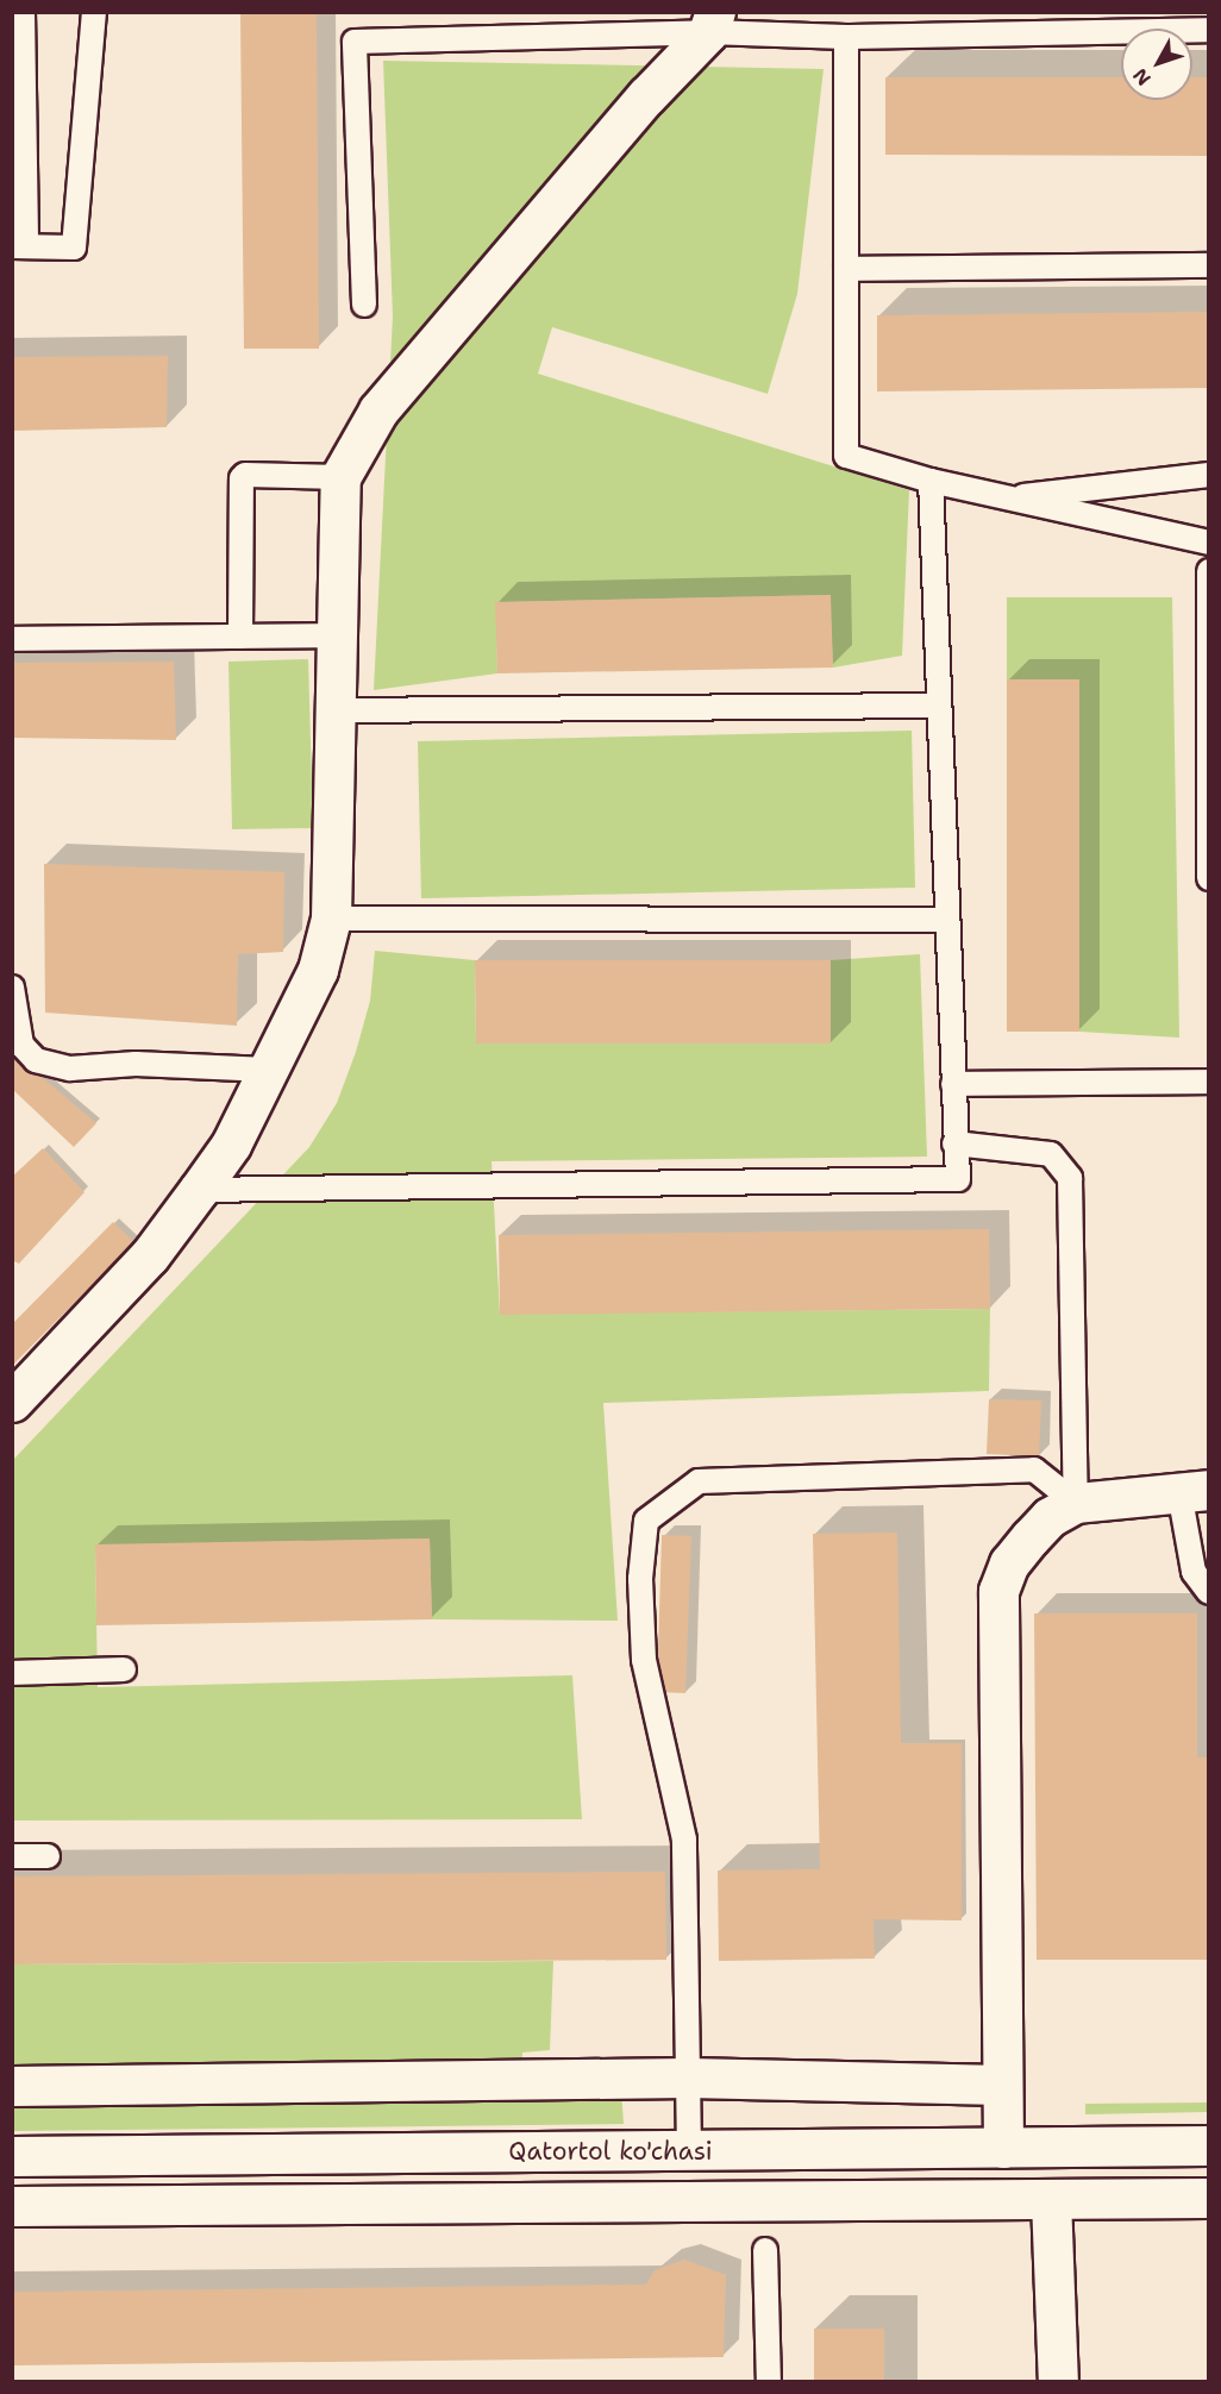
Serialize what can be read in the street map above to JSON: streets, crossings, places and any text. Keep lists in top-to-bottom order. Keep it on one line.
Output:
{"streets":{"street":["Qatortol ko'chasi"]},"north":"bottom left"}
